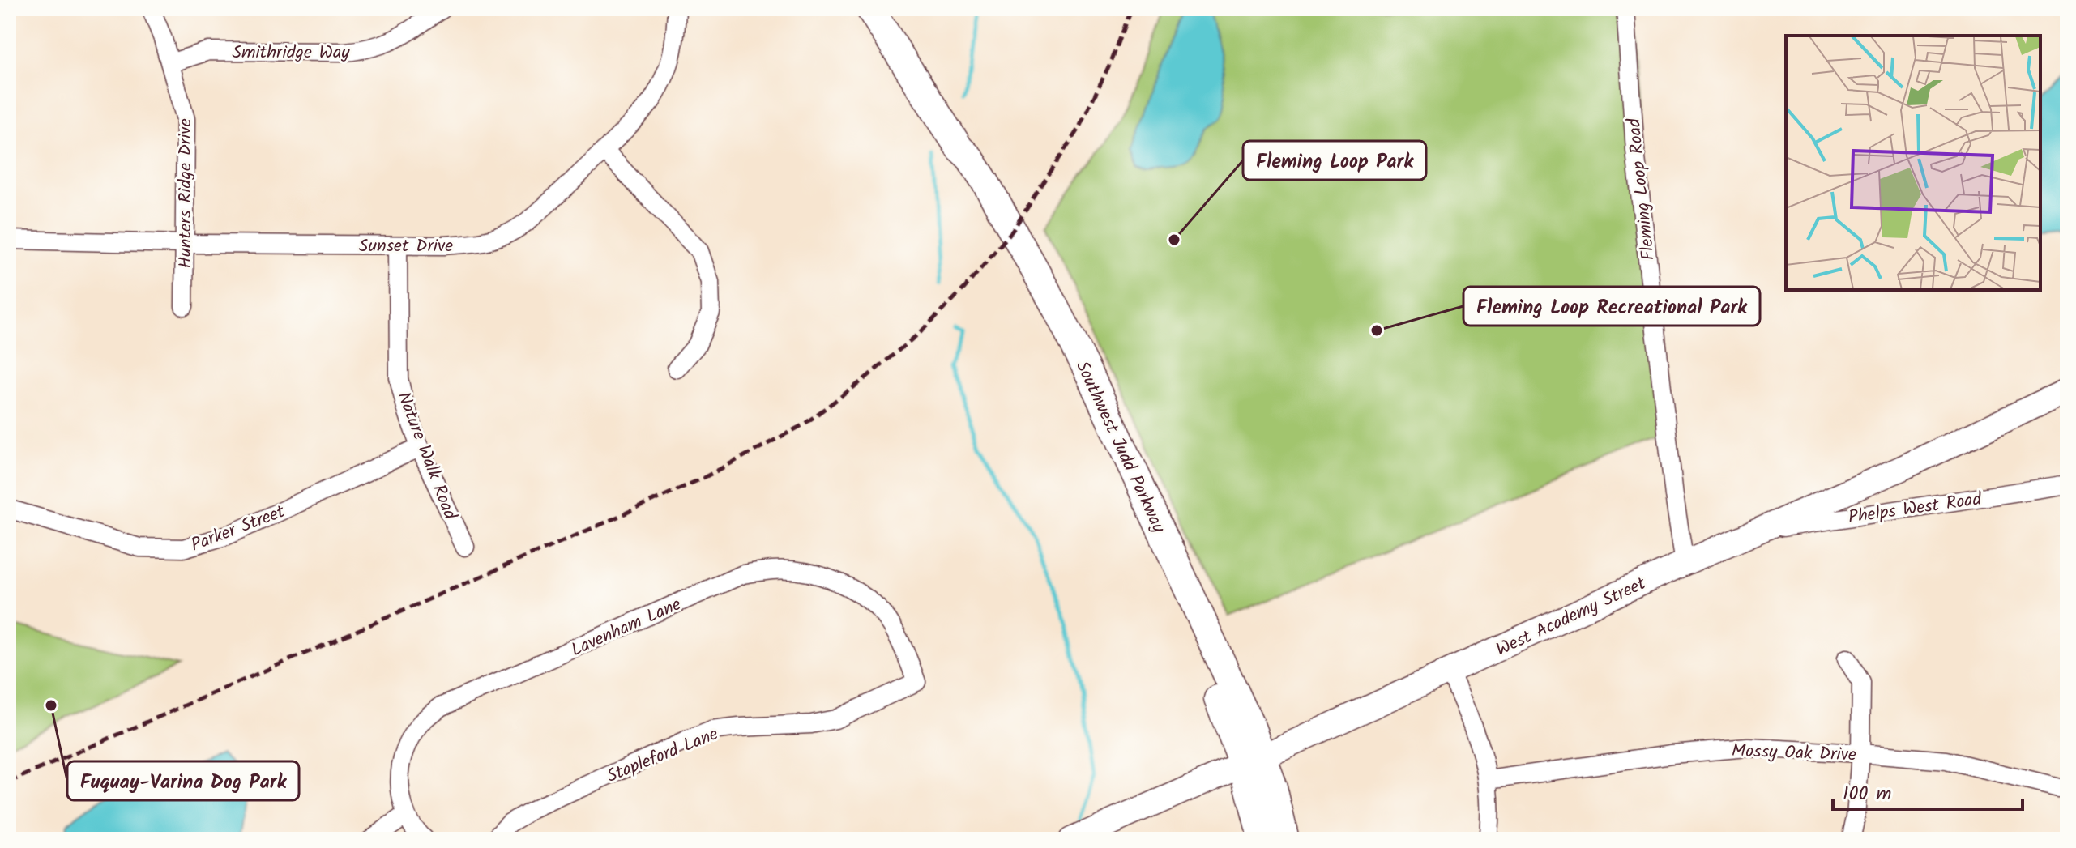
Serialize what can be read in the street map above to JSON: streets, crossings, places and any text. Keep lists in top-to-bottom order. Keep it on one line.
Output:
{"streets":{"highway":["Southwest Judd Parkway"],"main road":["West Academy Street"],"street":["Smithridge Way","Fleming Loop Road","Hunters Ridge Drive","Sunset Drive","Nature Walk Road","Phelps West Road","Parker Street","Lavenham Lane","Mossy Oak Drive","Stapleford Lane"]},"crossings":[["Smithridge Way","Hunters Ridge Drive"],["Fleming Loop Road","West Academy Street"],["Hunters Ridge Drive","Sunset Drive"],["Sunset Drive","Nature Walk Road"],["Southwest Judd Parkway","West Academy Street"],["Nature Walk Road","Parker Street"],["Phelps West Road","West Academy Street"],["Lavenham Lane","Stapleford Lane"]],"places":["Fleming Loop Park","Fleming Loop Recreational Park","Fuquay-Varina Dog Park"],"scale_bar":"100 m"}
